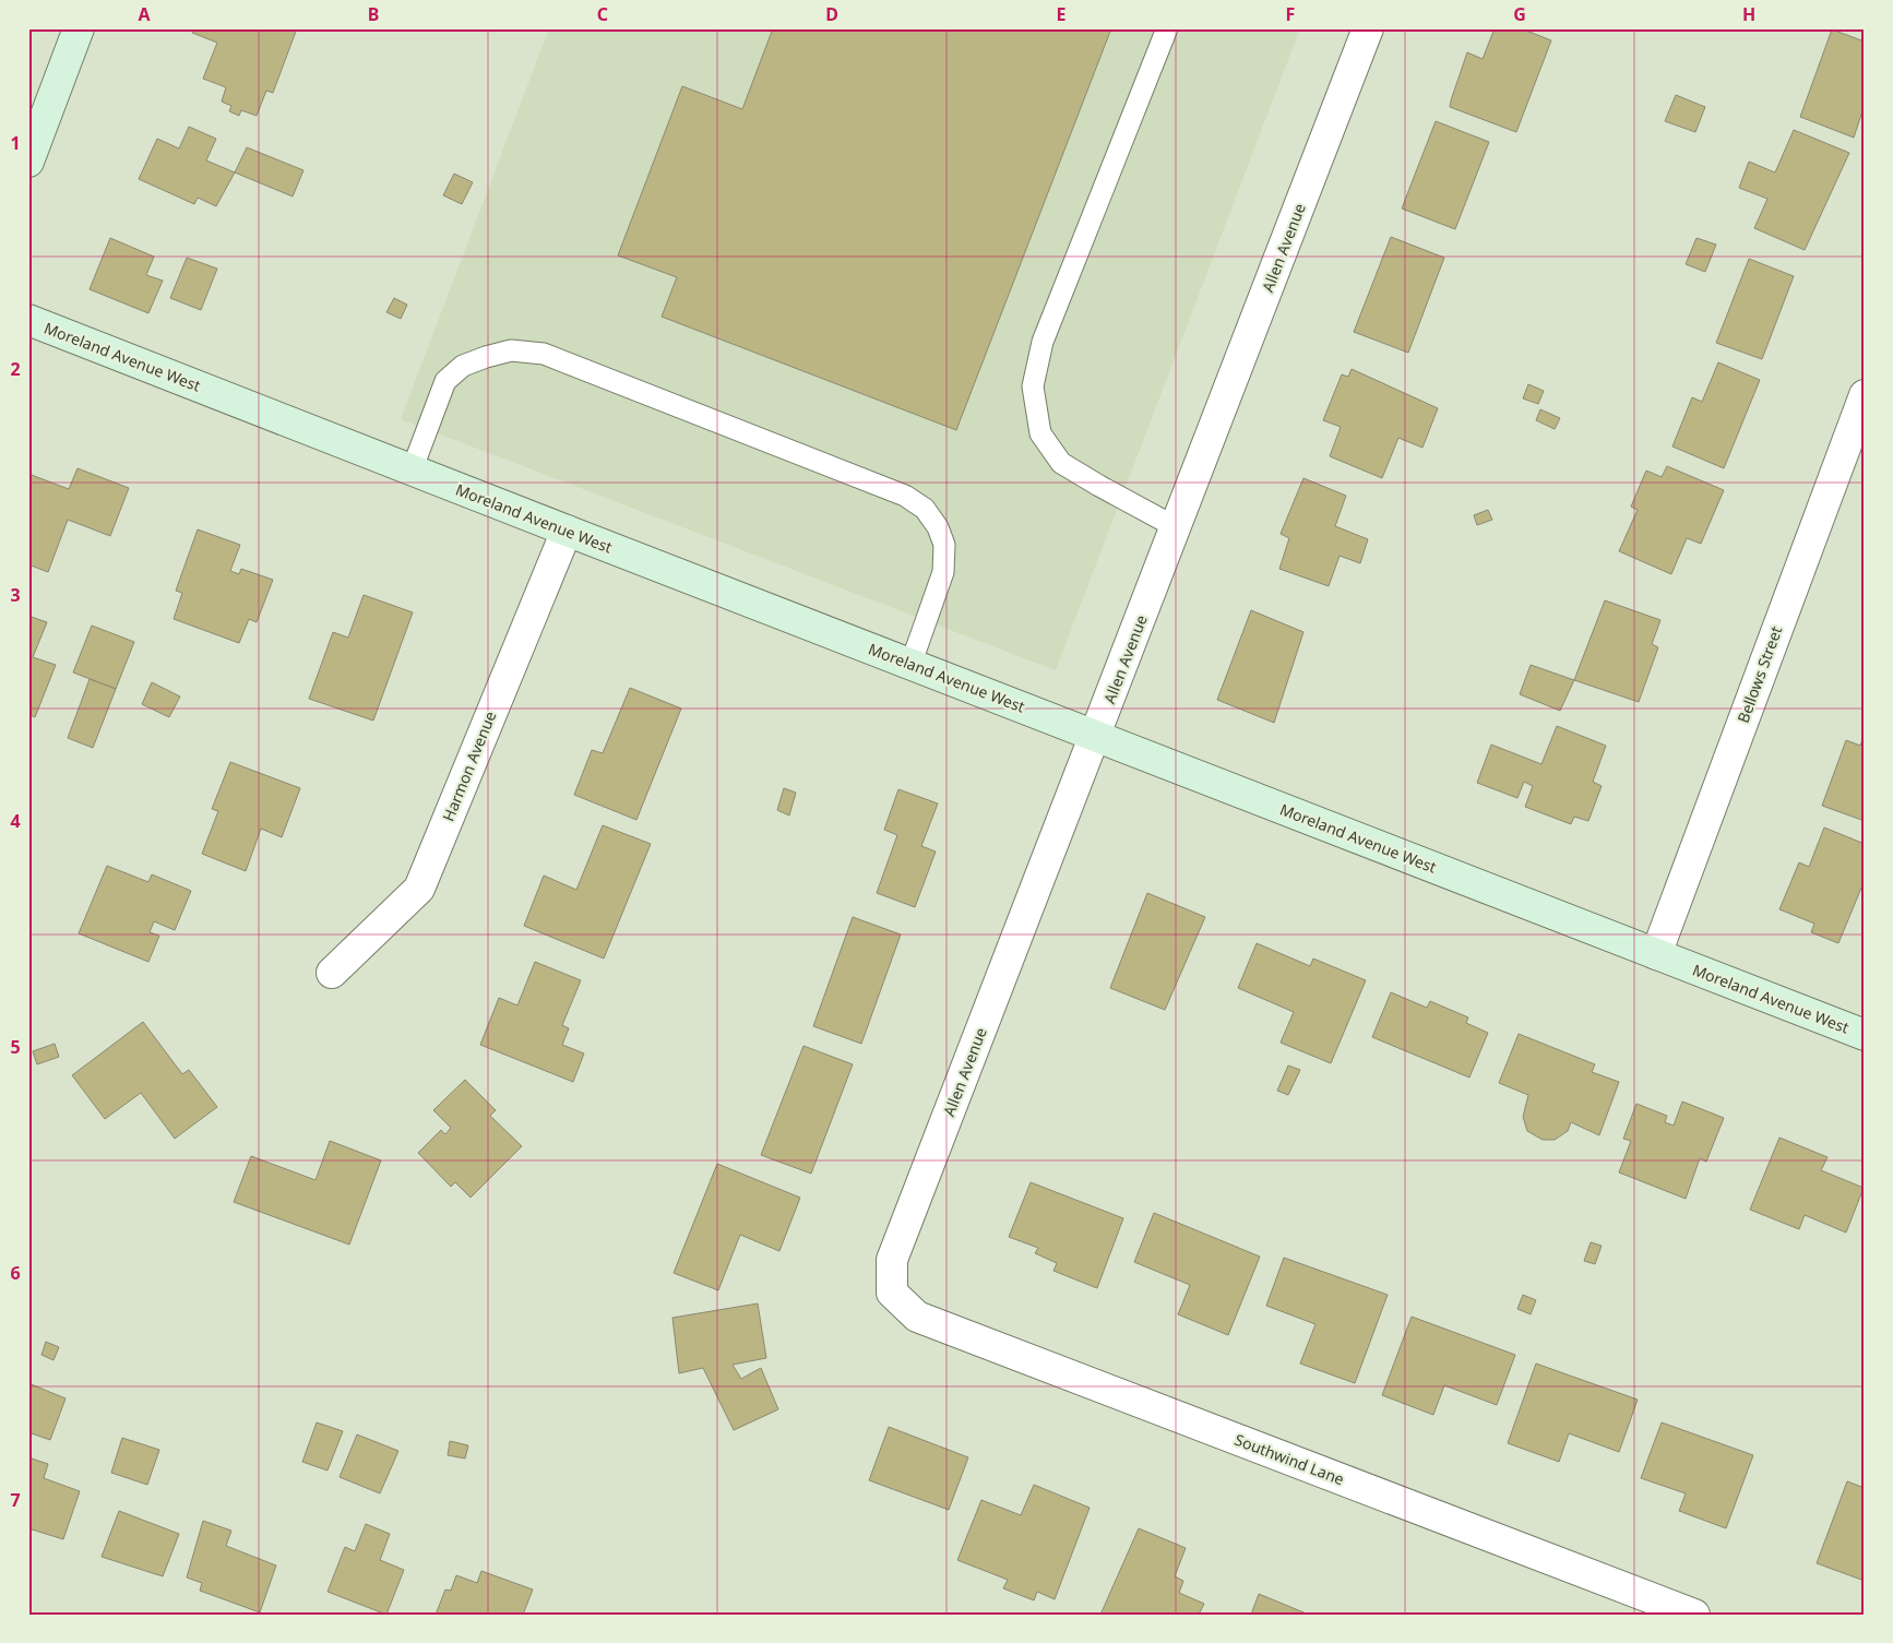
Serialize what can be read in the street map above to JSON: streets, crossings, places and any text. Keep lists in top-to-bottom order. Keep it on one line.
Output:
{"streets":{"street":["Allen Avenue","Moreland Avenue West","Bellows Street","Harmon Avenue","Southwind Lane"]},"crossings":[["Allen Avenue","Moreland Avenue West"],["Allen Avenue","Southwind Lane"],["Moreland Avenue West","Bellows Street"],["Moreland Avenue West","Harmon Avenue"]],"grid":{"columns":["A","B","C","D","E","F","G","H"],"rows":["1","2","3","4","5","6","7"]}}
